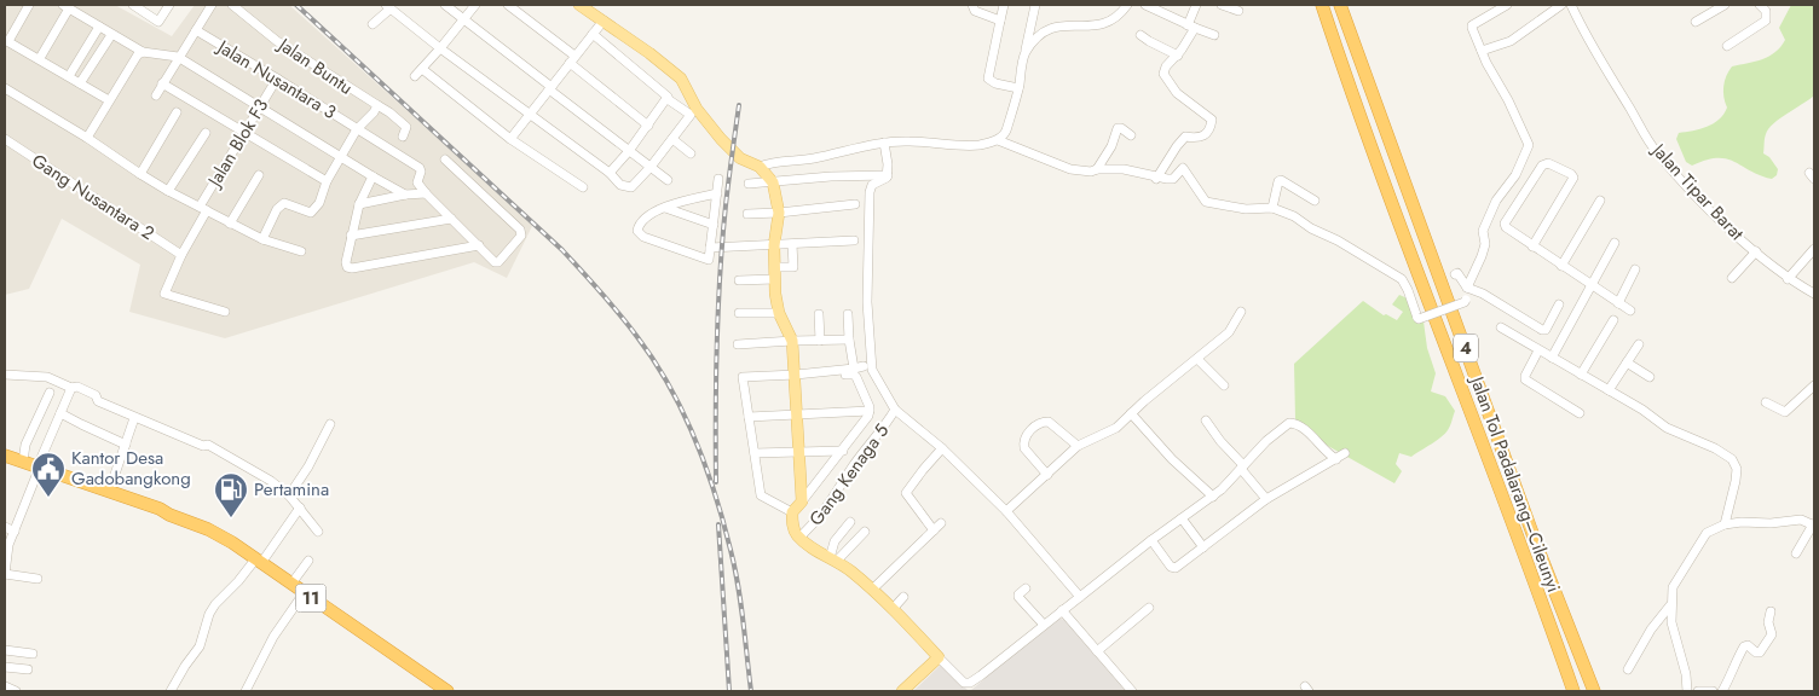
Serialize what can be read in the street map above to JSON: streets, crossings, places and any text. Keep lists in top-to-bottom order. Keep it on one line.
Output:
{"streets":{"highway":["4","Jalan Tol Padalarang–Cileunyi","11"],"street":["Jalan Buntu","Jalan Nusantara 3","Jalan Blok F3","Jalan Tipar Barat","Gang Nusantara 2","Gang Kenaga 5"]},"crossings":[["Jalan Nusantara 3","Jalan Blok F3"],["Jalan Blok F3","Gang Nusantara 2"]],"places":{"public building":["Kantor Desa Gadobangkong"],"fuel station":["Pertamina"]}}
